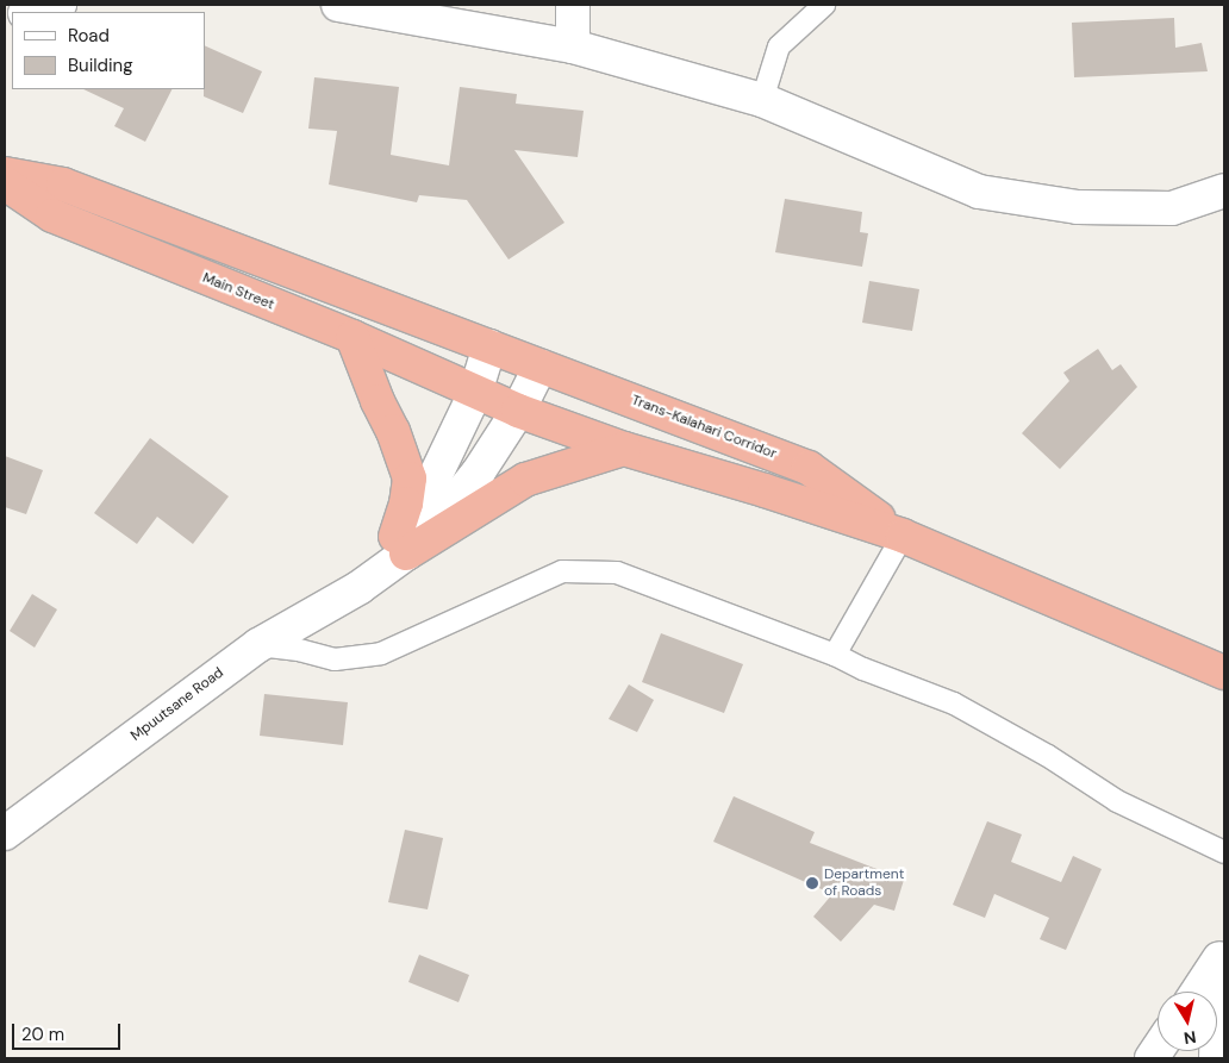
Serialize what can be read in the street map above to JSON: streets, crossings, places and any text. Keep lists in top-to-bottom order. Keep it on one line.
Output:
{"streets":{"highway":["Main Street","Trans-Kalahari Corridor"],"street":["Mpuutsane Road"]},"crossings":[["Main Street","Trans-Kalahari Corridor"],["Main Street","Mpuutsane Road"],["Trans-Kalahari Corridor","Mpuutsane Road"]],"places":["Department of Roads"],"legend":["Road","Building"],"scale_bar":"20 m","north":"bottom"}
